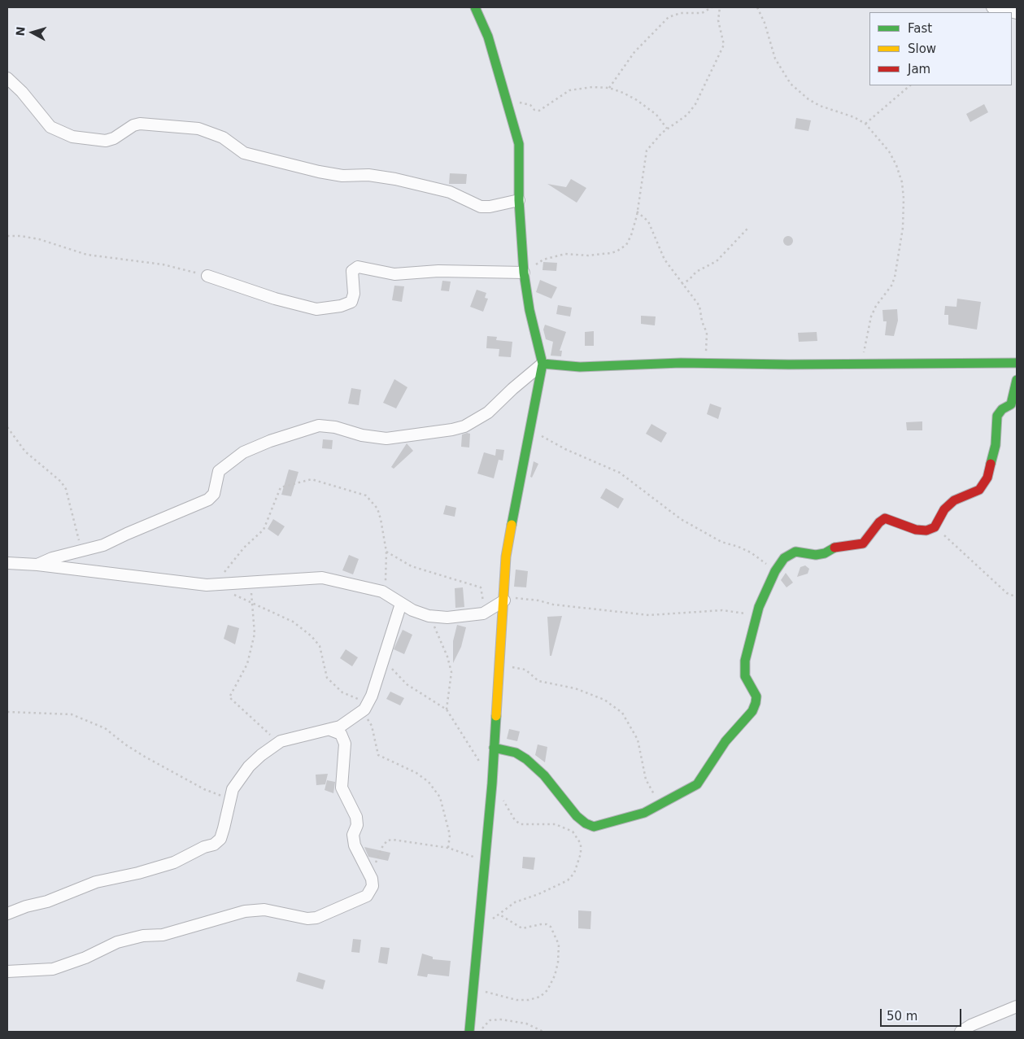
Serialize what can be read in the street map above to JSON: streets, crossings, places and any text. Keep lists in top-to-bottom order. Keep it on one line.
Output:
{"legend":["Fast","Slow","Jam"],"scale_bar":"50 m","north":"left"}
